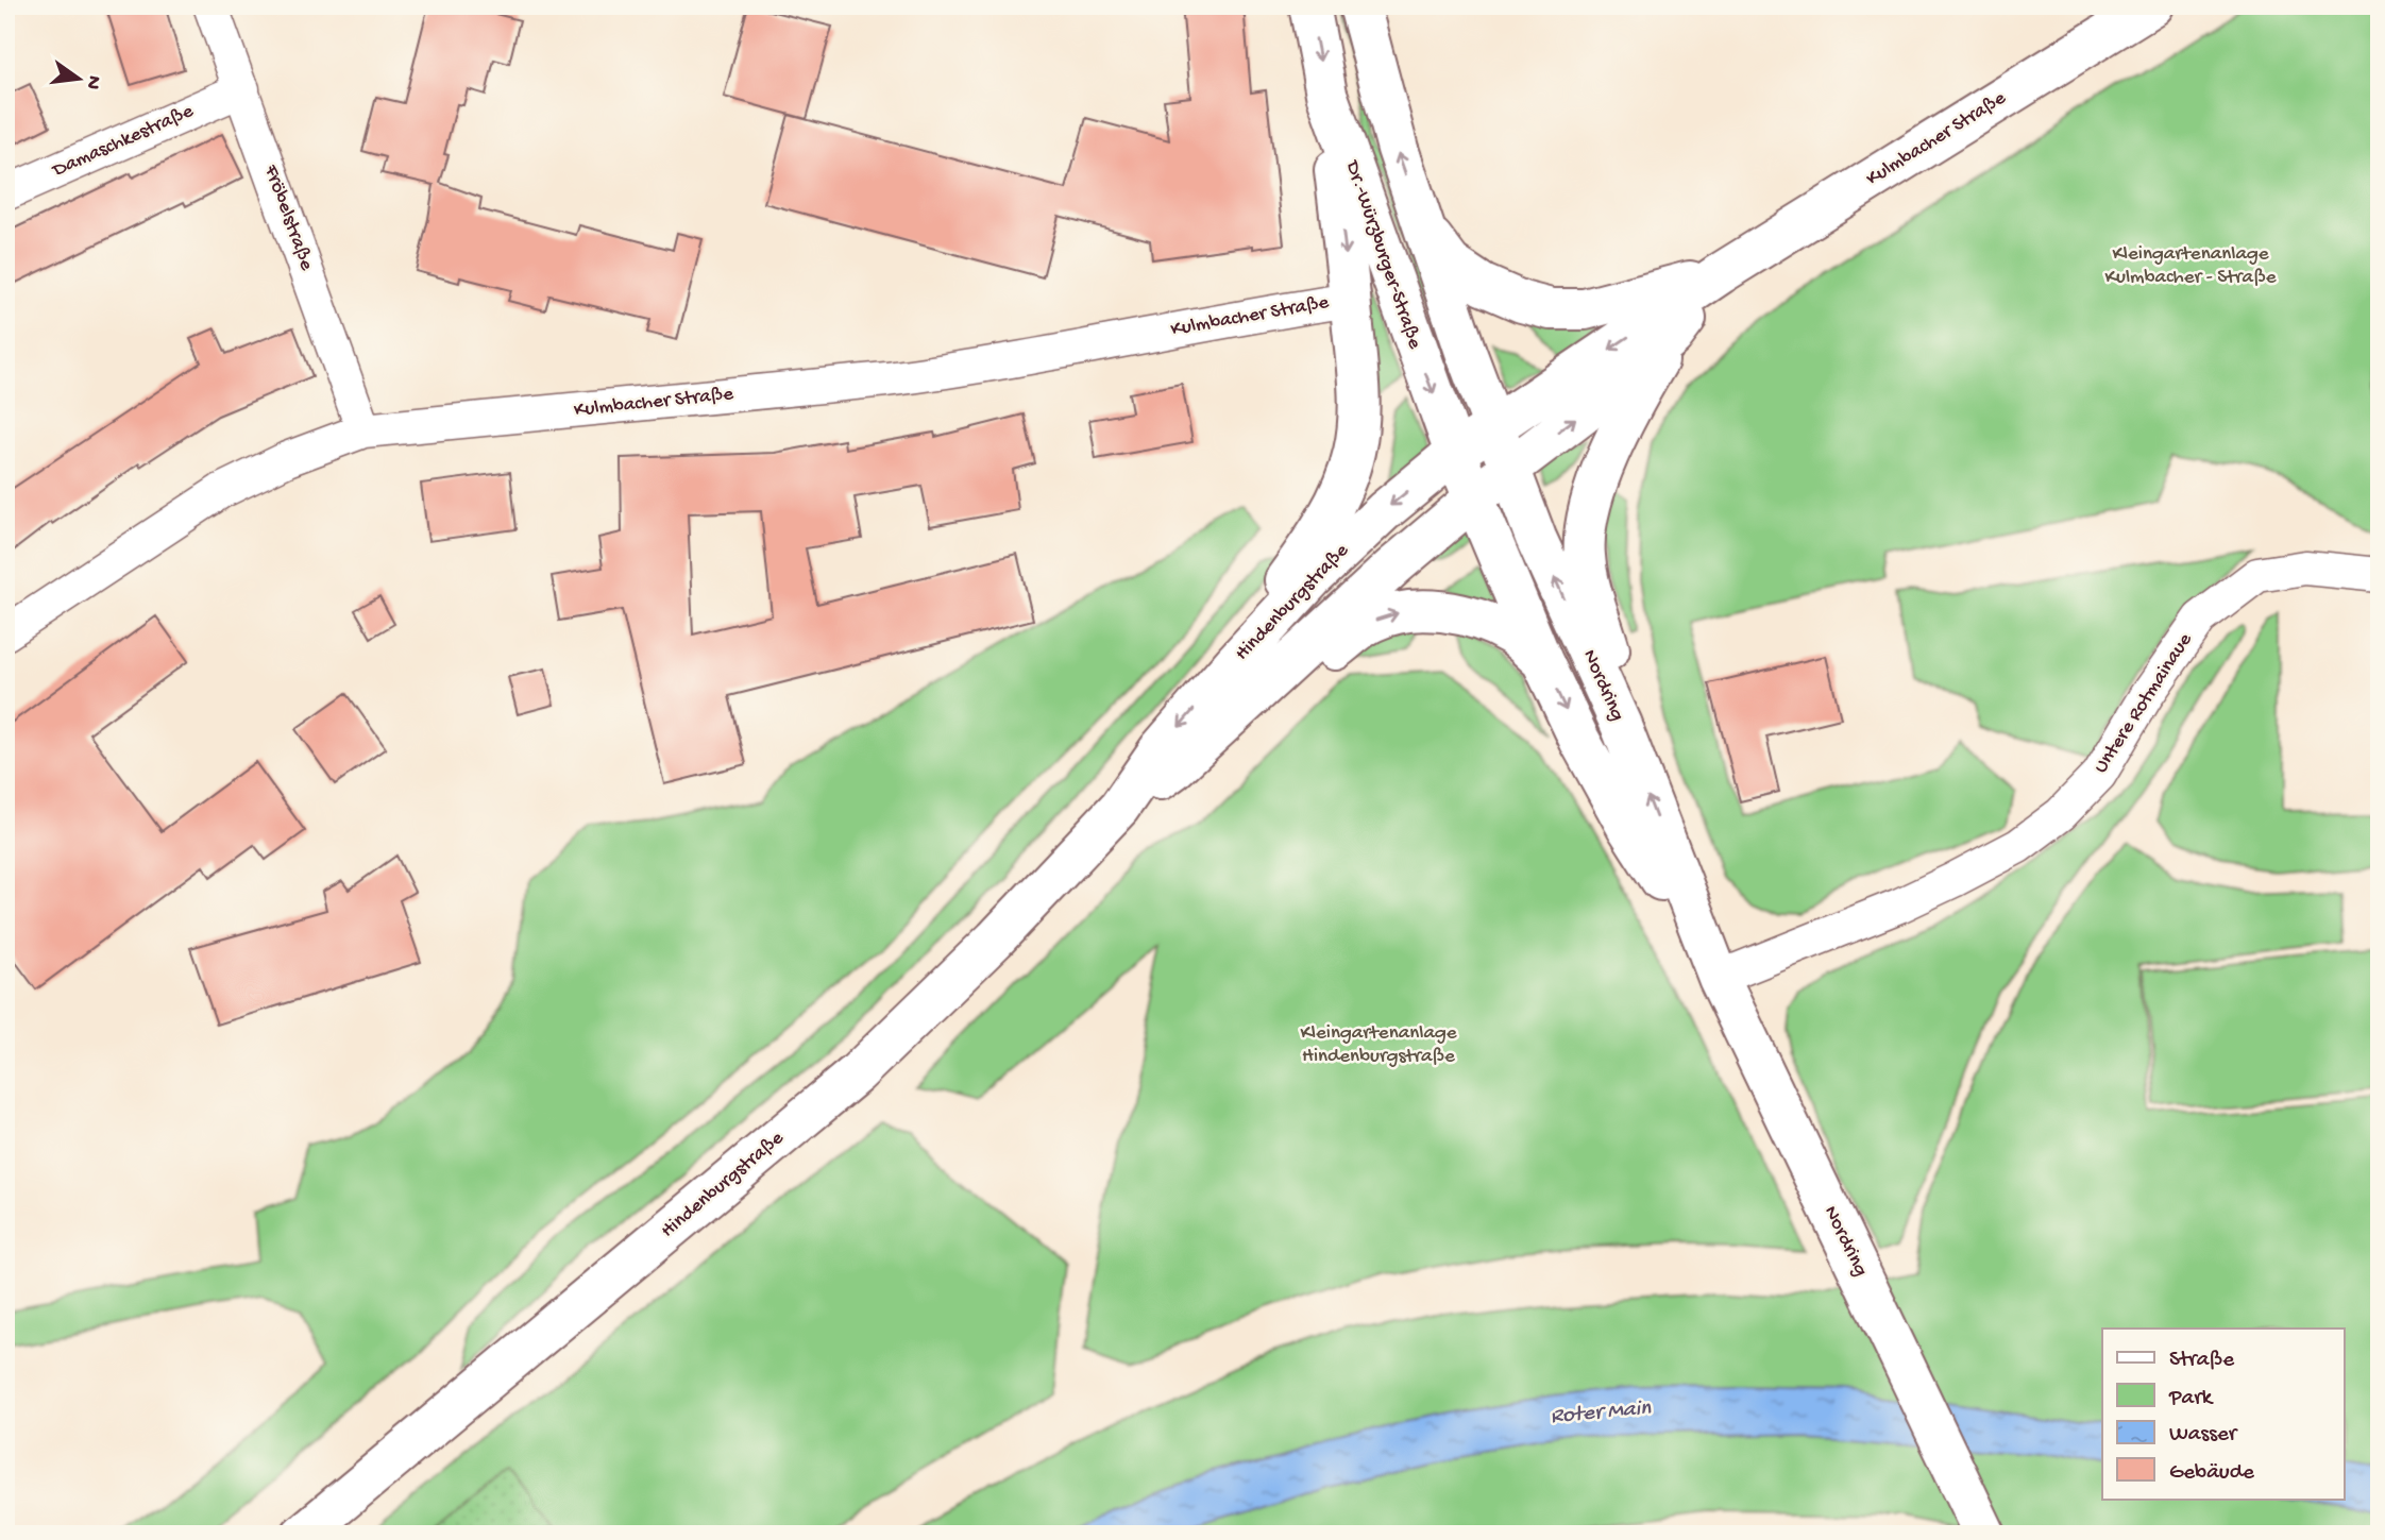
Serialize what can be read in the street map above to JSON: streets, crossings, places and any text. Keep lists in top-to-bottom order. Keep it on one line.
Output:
{"streets":{"main road":["Kulmbacher Straße","Dr.-Würzburger-Straße","Hindenburgstraße","Nordring"],"street":["Damaschkestraße","Fröbelstraße","Untere Rotmainaue"]},"crossings":[["Kulmbacher Straße","Fröbelstraße"],["Kulmbacher Straße","Hindenburgstraße"],["Kulmbacher Straße","Nordring"],["Damaschkestraße","Fröbelstraße"],["Dr.-Würzburger-Straße","Hindenburgstraße"],["Dr.-Würzburger-Straße","Nordring"],["Hindenburgstraße","Nordring"],["Nordring","Untere Rotmainaue"]],"water":["Roter Main"],"parks":["Kleingartenanlage Kulmbacher - Straße","Kleingartenanlage Hindenburgstraße"],"legend":["Straße","Park","Wasser","Gebäude"],"north":"right"}
